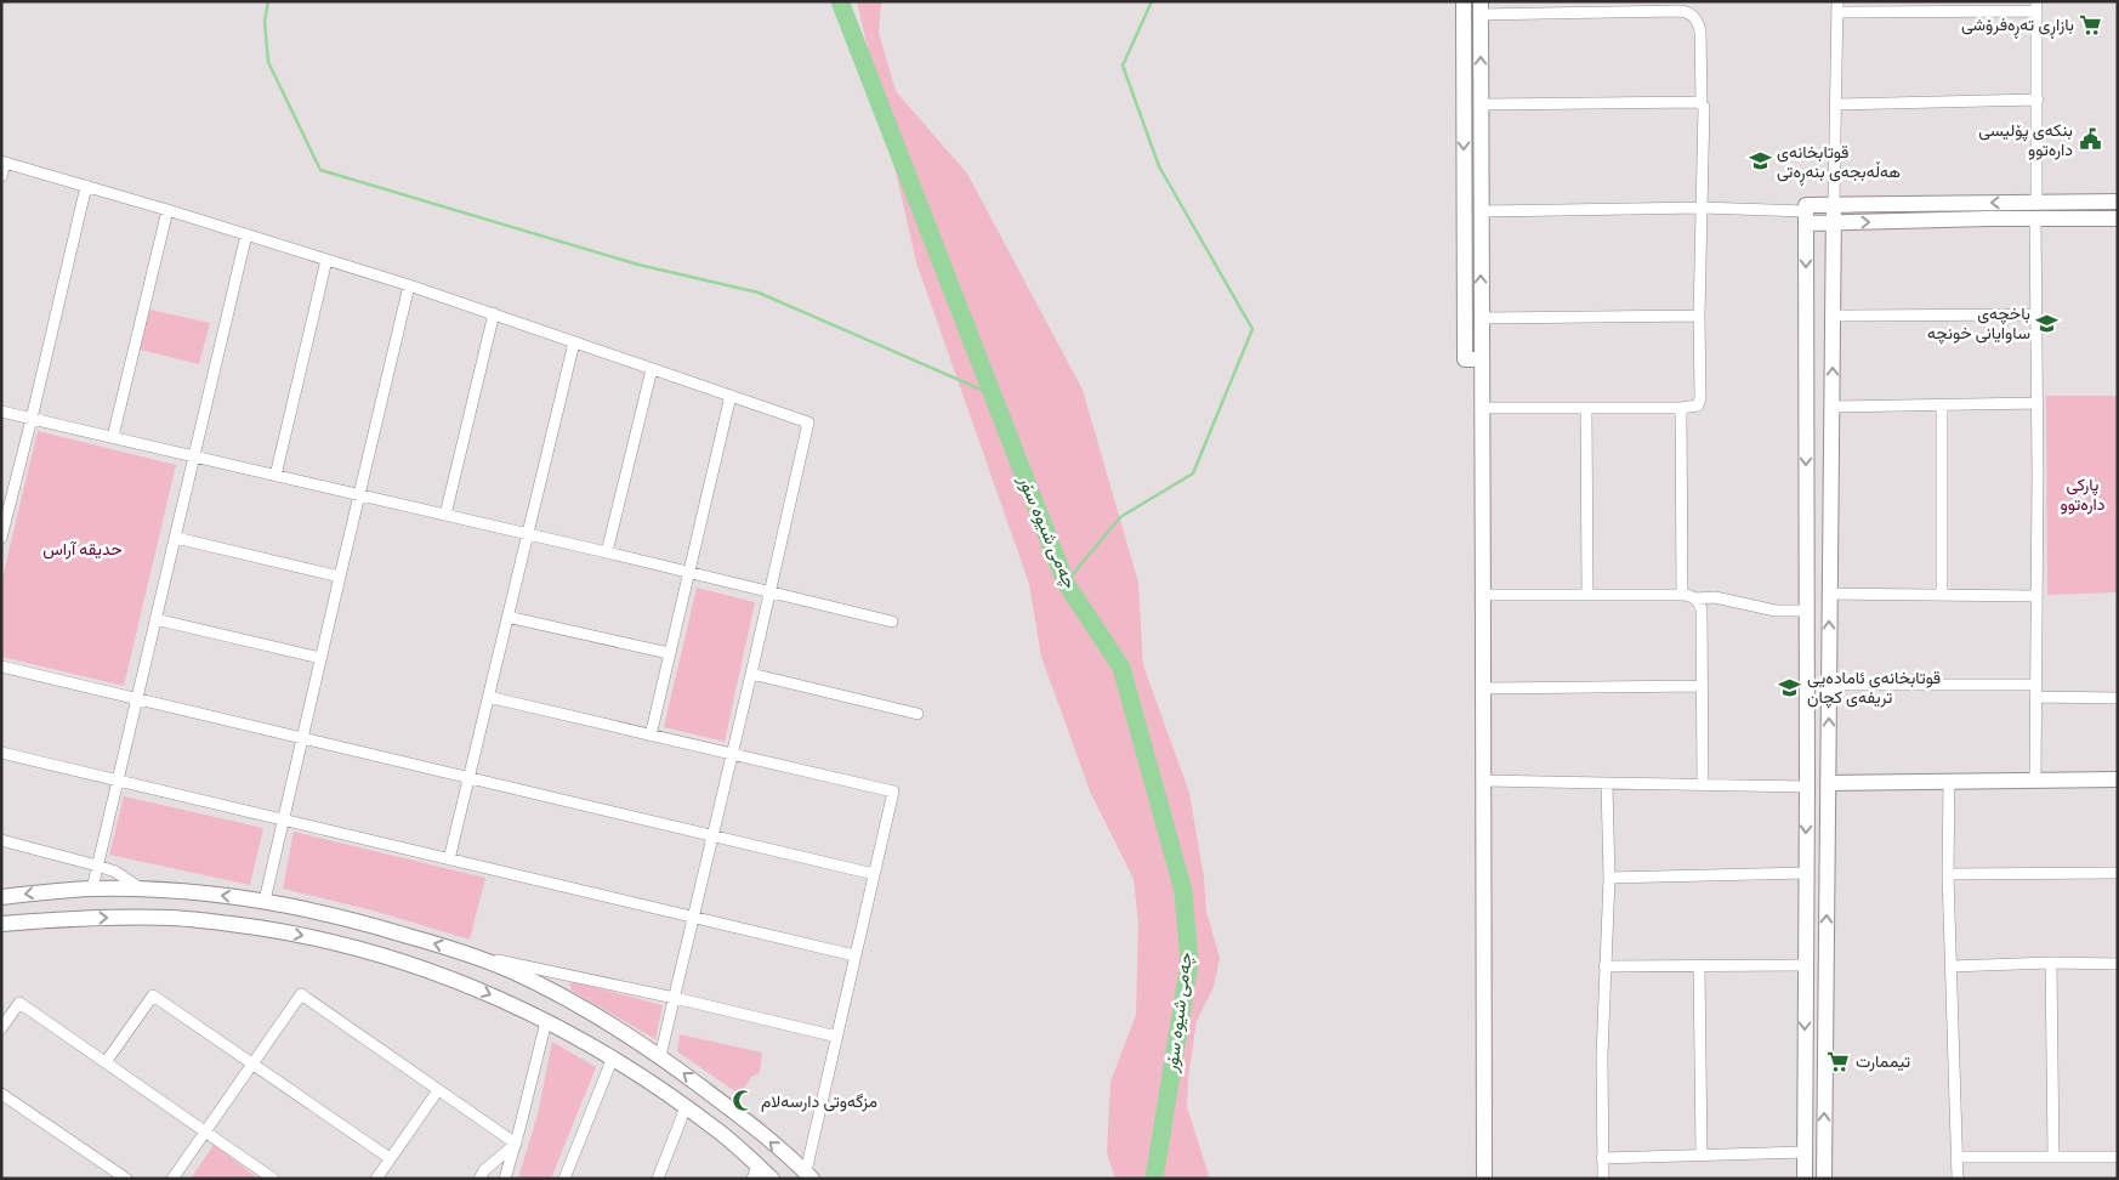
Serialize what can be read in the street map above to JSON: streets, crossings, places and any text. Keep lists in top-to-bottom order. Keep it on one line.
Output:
{"water":["چەمی شیوە سۆر"],"parks":["پارکی دارەتوو","حديقه آراس"],"places":{"supermarket":["بازاڕی تەڕەفرۆشی","تیممارت"],"public building":["بنکەی پۆلیسی دارەتوو"],"school or university":["قوتابخانەی هەڵەبجەی بنەڕەتی","باخچەی ساوایانی خونچە","قوتابخانەی ئامادەیی تریفەی کچان"],"mosque":["مزگەوتی دارسەلام"]}}
